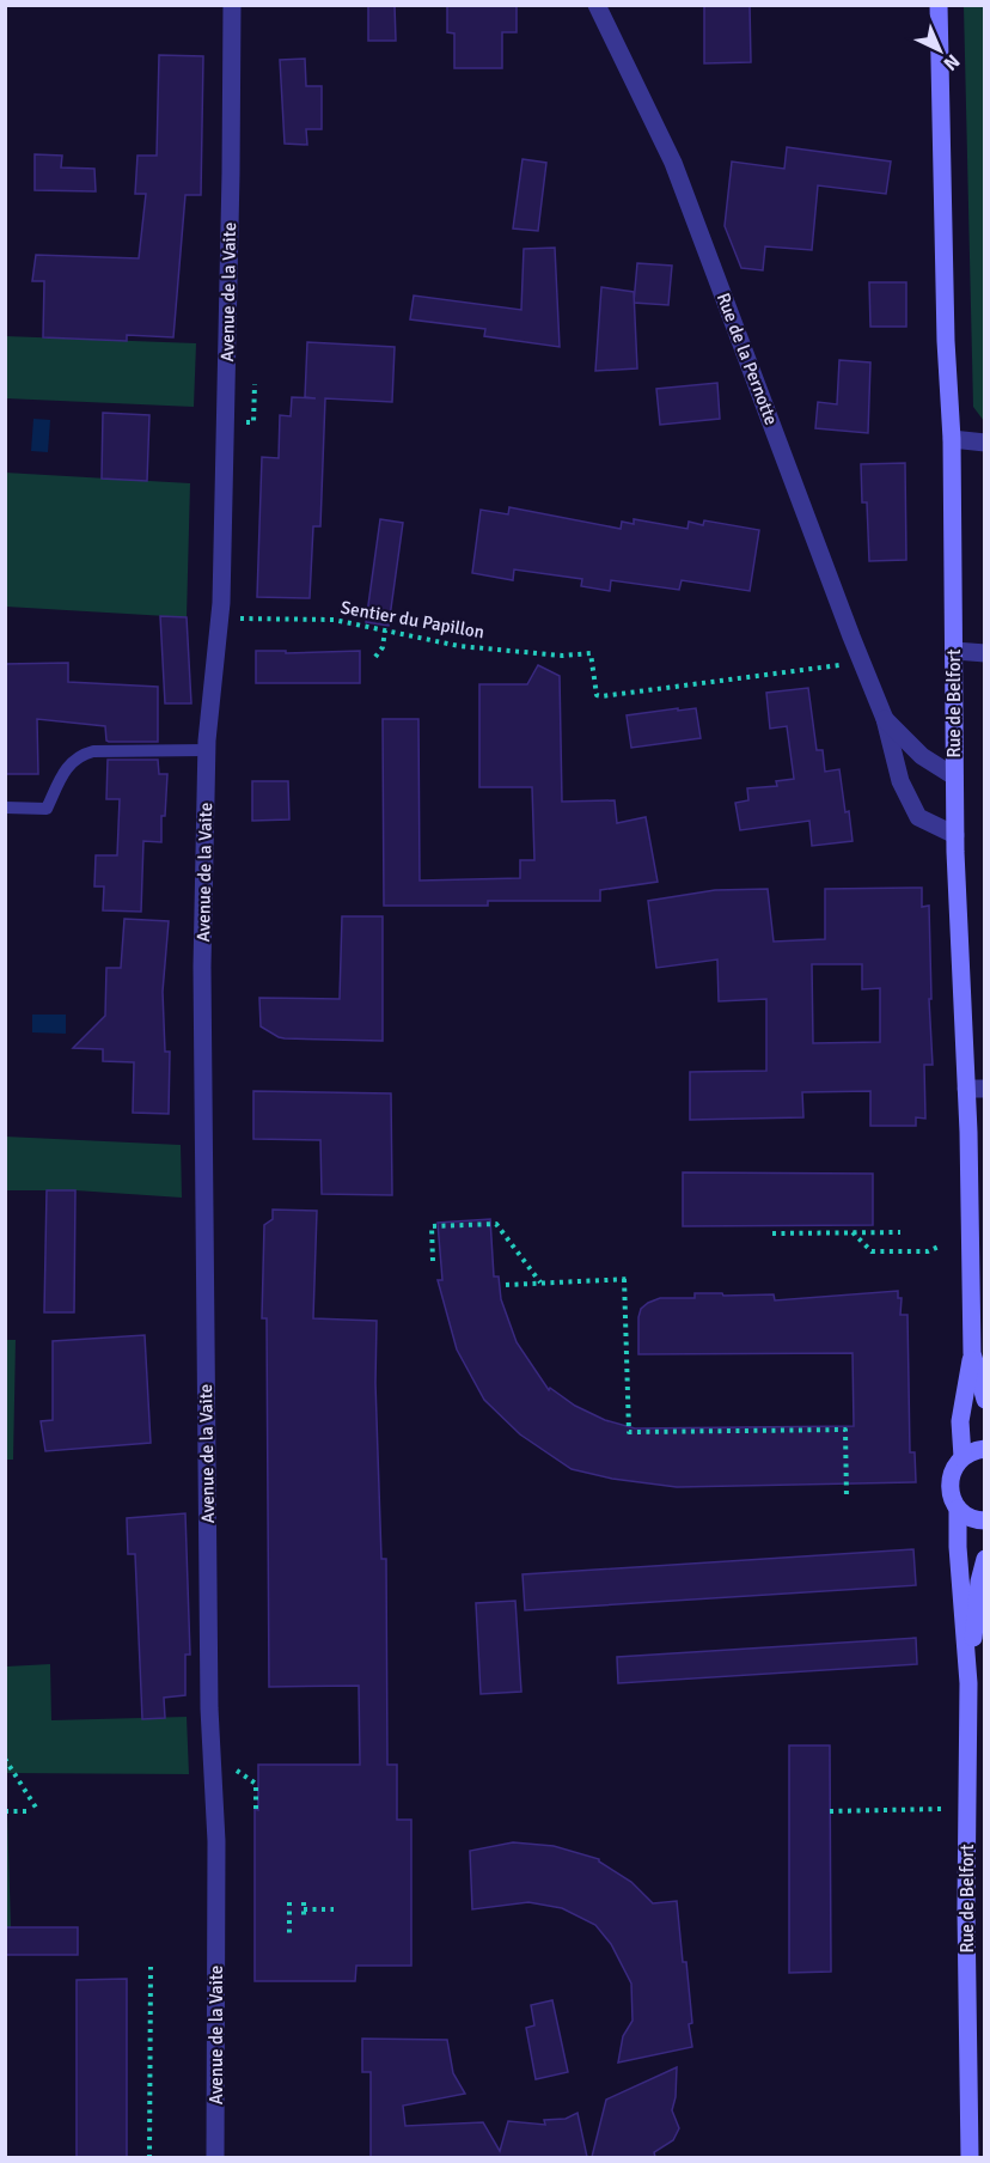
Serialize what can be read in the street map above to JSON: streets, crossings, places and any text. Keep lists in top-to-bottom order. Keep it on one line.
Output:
{"streets":{"main road":["Rue de Belfort"],"street":["Avenue de la Vaite","Rue de la Pernotte"],"path":["Sentier du Papillon"]},"crossings":[["Avenue de la Vaite","Sentier du Papillon"],["Rue de la Pernotte","Sentier du Papillon"],["Rue de la Pernotte","Rue de Belfort"]],"north":"bottom right"}
